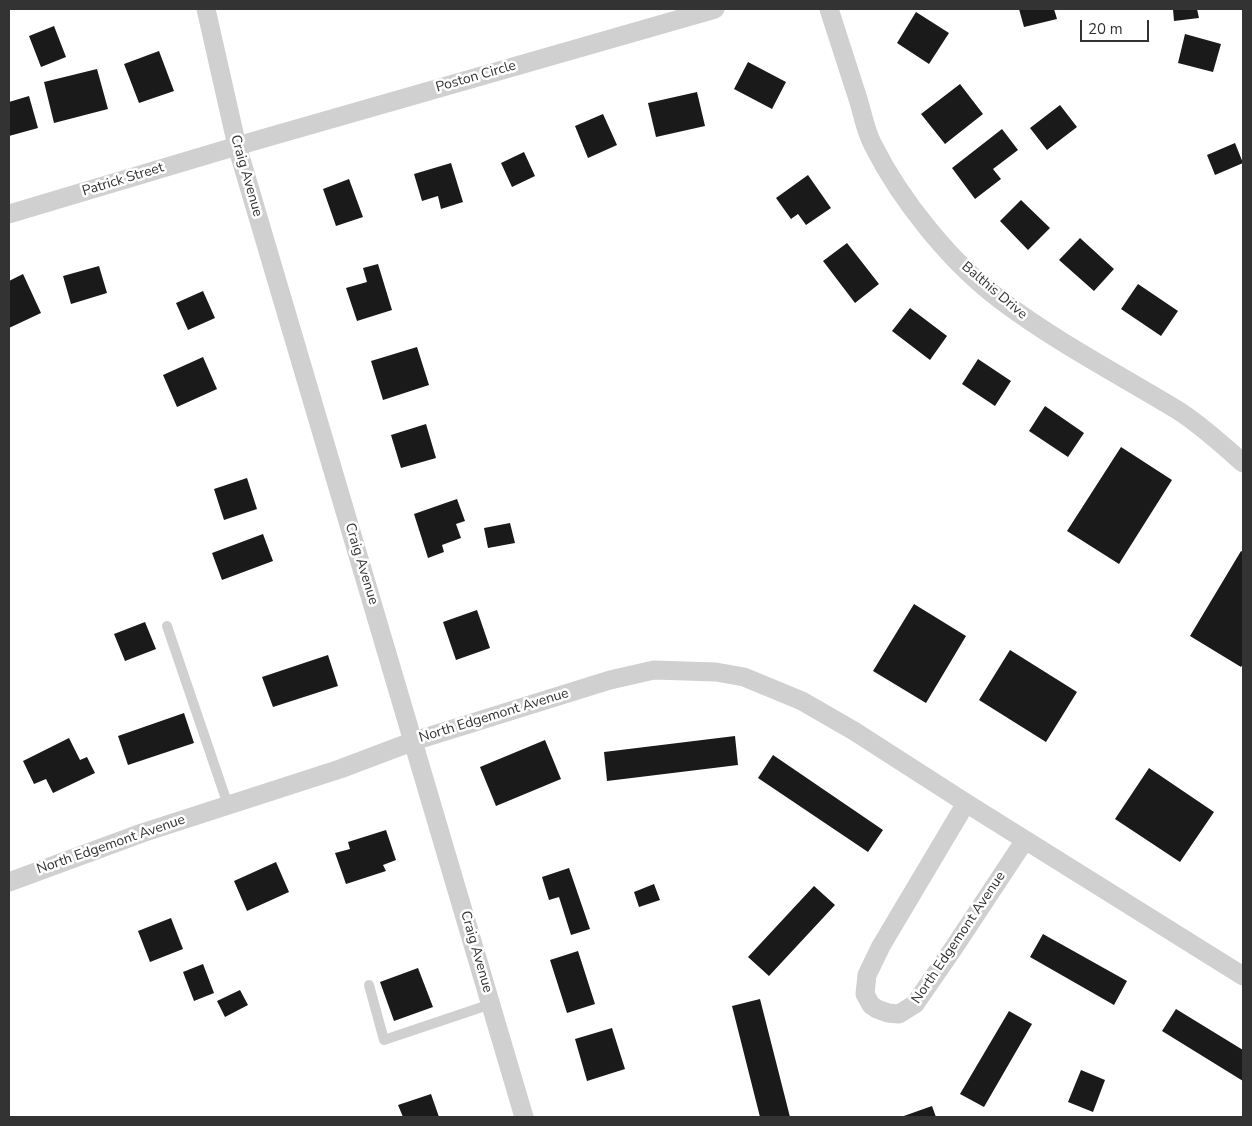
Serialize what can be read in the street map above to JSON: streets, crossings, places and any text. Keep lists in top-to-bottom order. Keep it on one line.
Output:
{"streets":{"street":["Poston Circle","Craig Avenue","Patrick Street","Balthis Drive","North Edgemont Avenue"]},"crossings":[["Poston Circle","Craig Avenue"],["Poston Circle","Patrick Street"],["Craig Avenue","Patrick Street"],["Craig Avenue","North Edgemont Avenue"]],"scale_bar":"20 m"}
